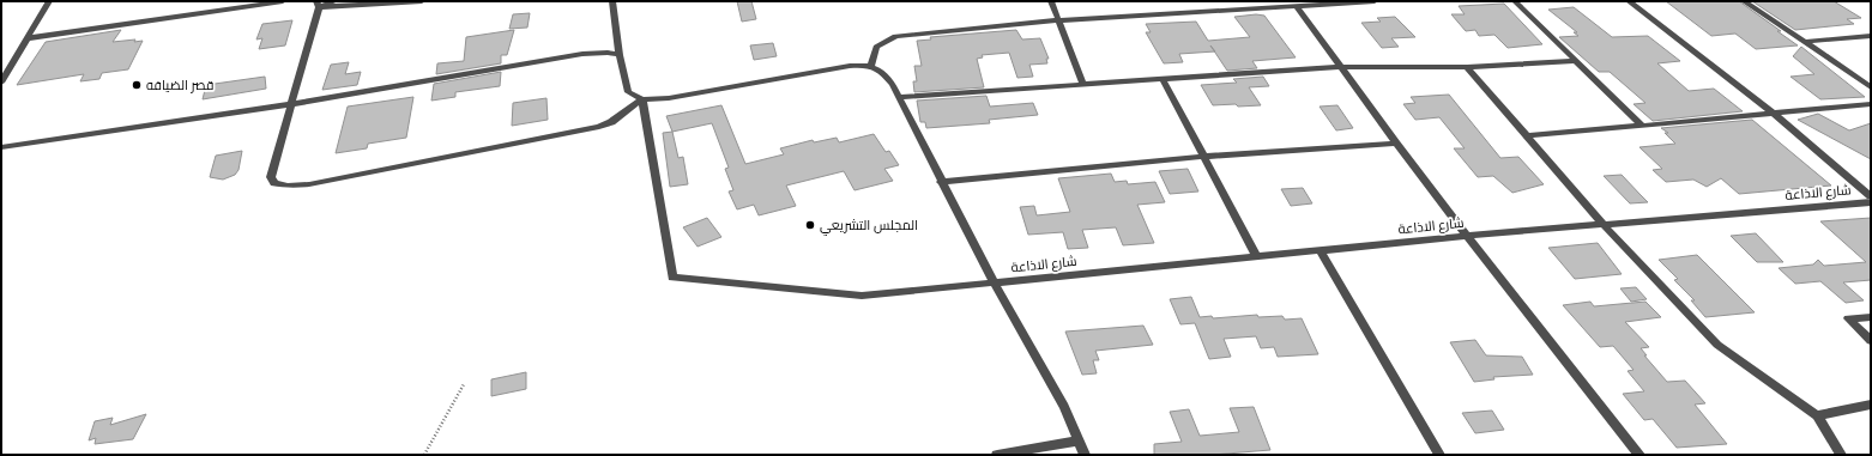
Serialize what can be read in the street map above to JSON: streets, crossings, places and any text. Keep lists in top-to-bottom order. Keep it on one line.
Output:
{"streets":{"street":["شارع الاذاعة"]},"places":["قصر الضيافه","المجلس التشريعي"]}
